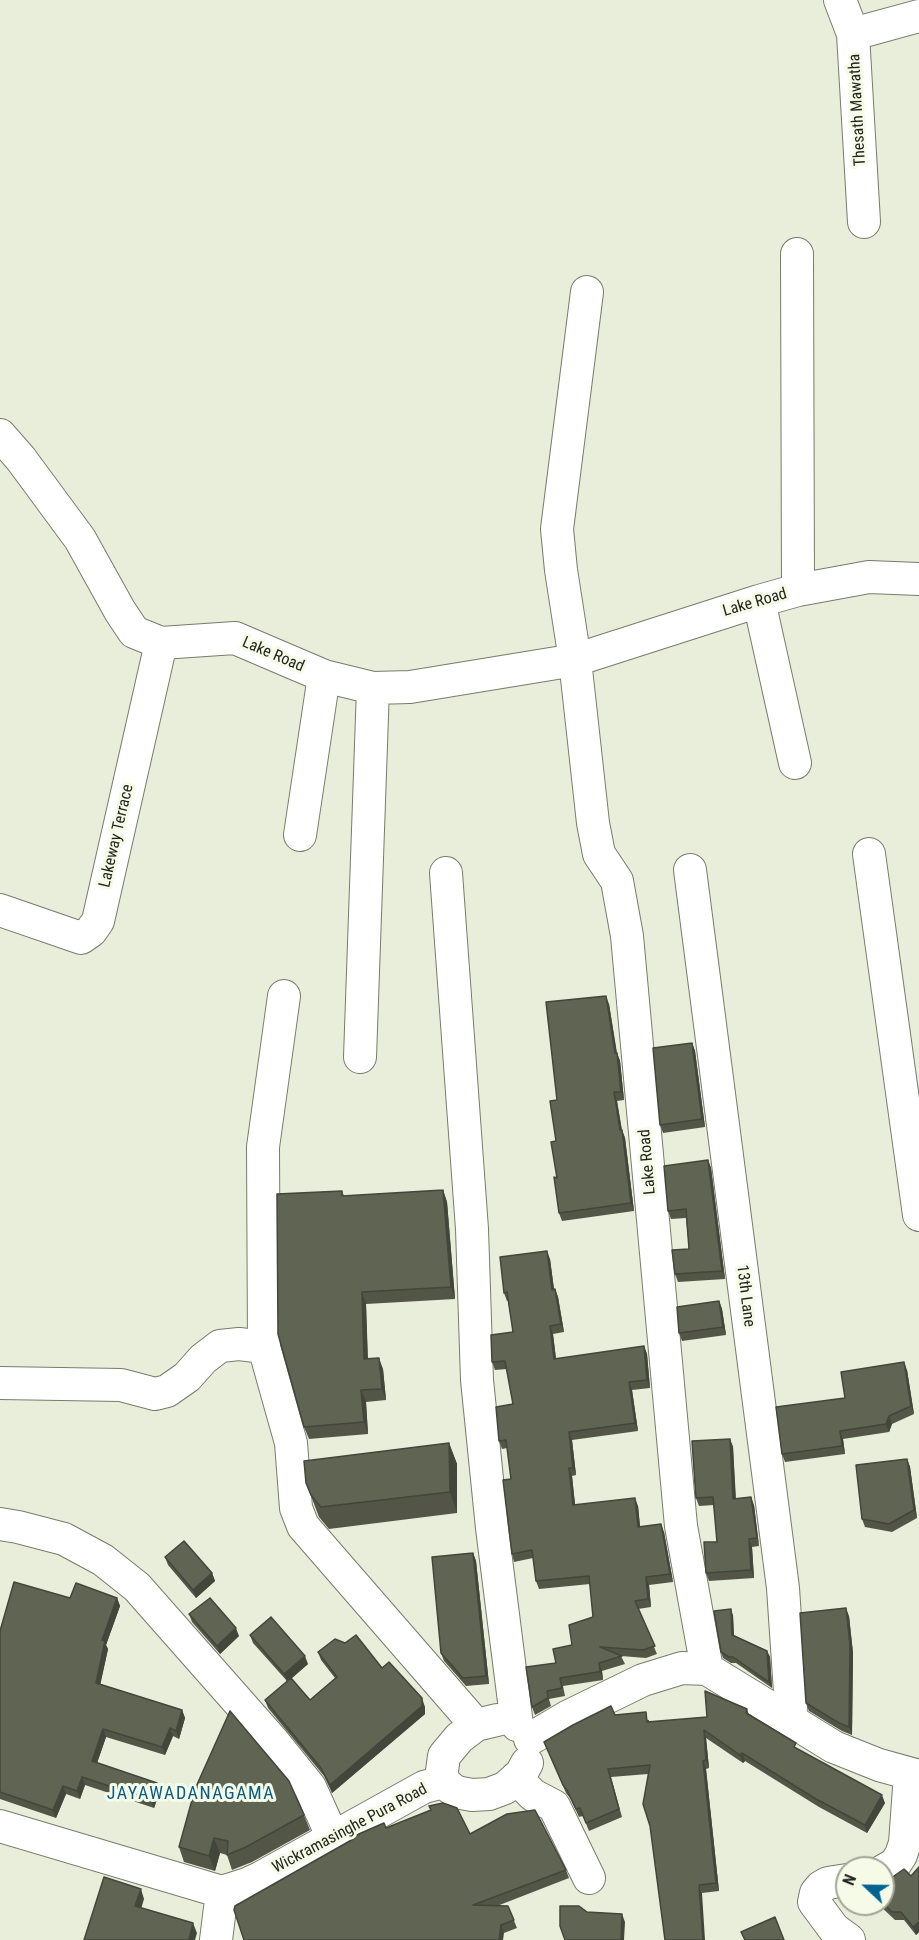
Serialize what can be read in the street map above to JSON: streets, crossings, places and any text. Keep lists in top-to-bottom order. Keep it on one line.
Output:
{"streets":{"street":["Thesath Mawatha","Lake Road","Lakeway Terrace","13th Lane","Wickramasinghe Pura Road"]},"crossings":[["Lake Road","Lakeway Terrace"]],"districts":["JAYAWADANAGAMA"],"north":"left"}
